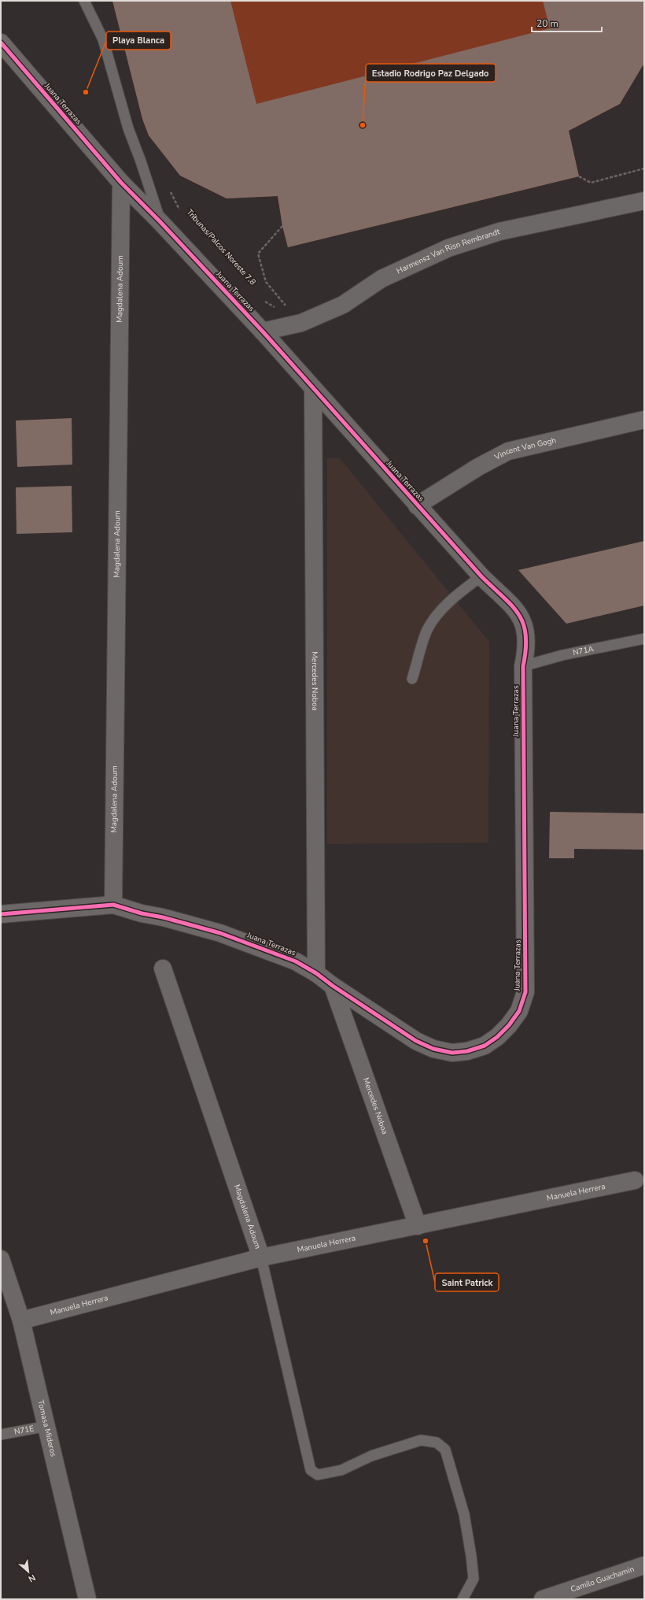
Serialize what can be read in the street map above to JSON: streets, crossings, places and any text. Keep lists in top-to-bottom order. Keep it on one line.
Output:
{"streets":{"street":["Juana Terrazas","Harmensz Van Risn Rembrandt","Magdalena Adoum","Vincent Van Gogh","Mercedes Noboa","Manuela Herrera","Tomasa Mideros","Camilo Guachamin"],"lane":["N71A","N71E"],"path":["Tribunas/Palcos Noreste 7,8"]},"crossings":[["Juana Terrazas","Harmensz Van Risn Rembrandt"],["Juana Terrazas","Magdalena Adoum"],["Juana Terrazas","Vincent Van Gogh"],["Juana Terrazas","N71A"],["Juana Terrazas","Mercedes Noboa"],["Magdalena Adoum","Manuela Herrera"],["Mercedes Noboa","Manuela Herrera"],["Manuela Herrera","Tomasa Mideros"],["Tomasa Mideros","N71E"]],"places":["Playa Blanca","Estadio Rodrigo Paz Delgado","Saint Patrick"],"scale_bar":"20 m","north":"bottom right"}
